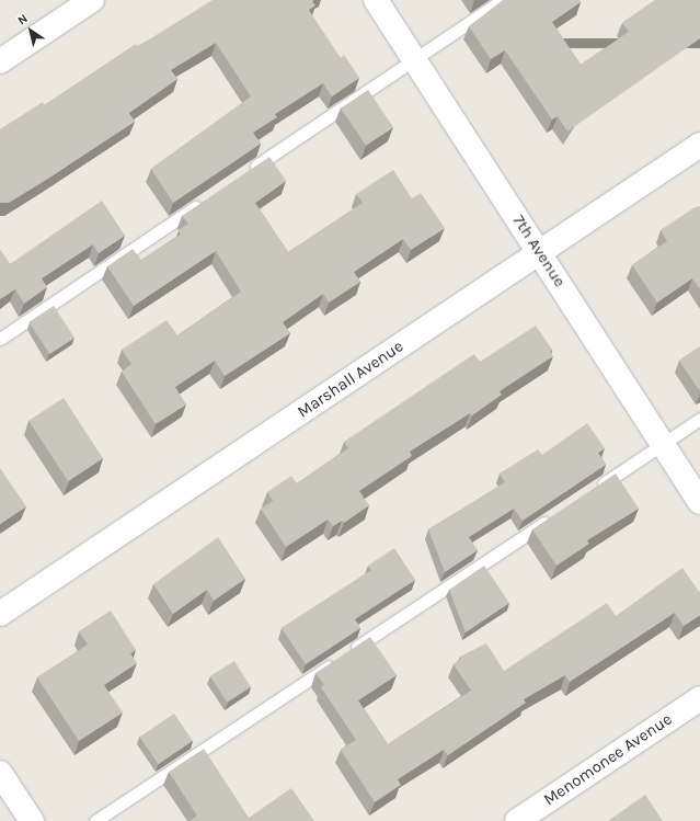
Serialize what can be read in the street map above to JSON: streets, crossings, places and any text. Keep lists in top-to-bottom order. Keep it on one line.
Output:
{"streets":{"street":["7th Avenue","Marshall Avenue","Menomonee Avenue"]},"crossings":[["7th Avenue","Marshall Avenue"]],"north":"top left"}
